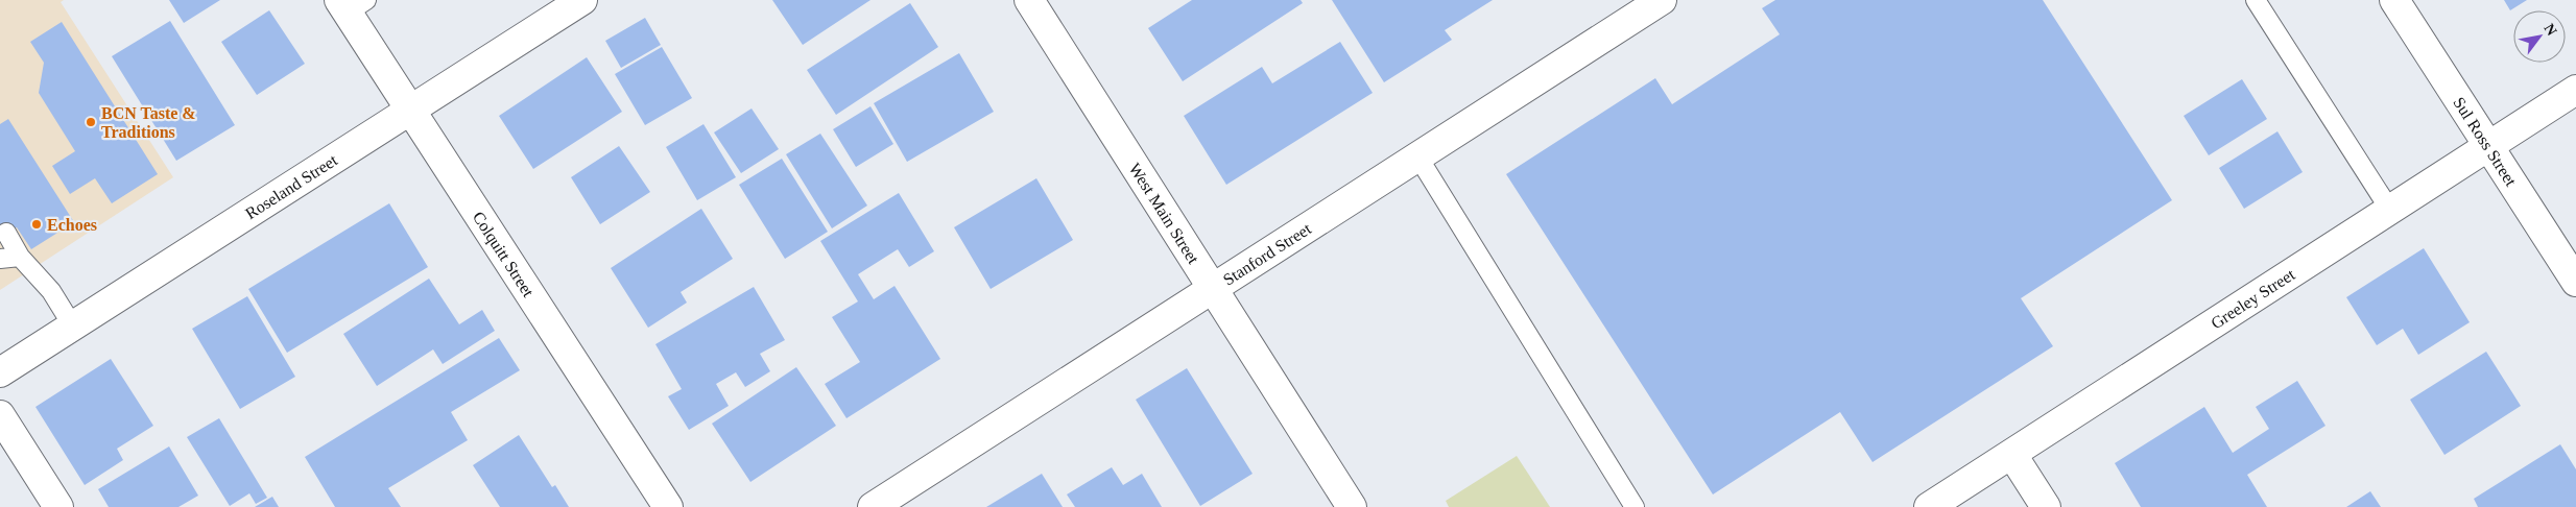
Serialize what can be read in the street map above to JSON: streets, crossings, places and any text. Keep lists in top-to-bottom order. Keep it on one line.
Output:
{"streets":{"street":["Sul Ross Street","Roseland Street","West Main Street","Colquitt Street","Stanford Street","Greeley Street"]},"crossings":[["Sul Ross Street","Greeley Street"],["Roseland Street","Colquitt Street"],["West Main Street","Stanford Street"]],"places":["BCN Taste & Traditions","Echoes"],"north":"top right"}
